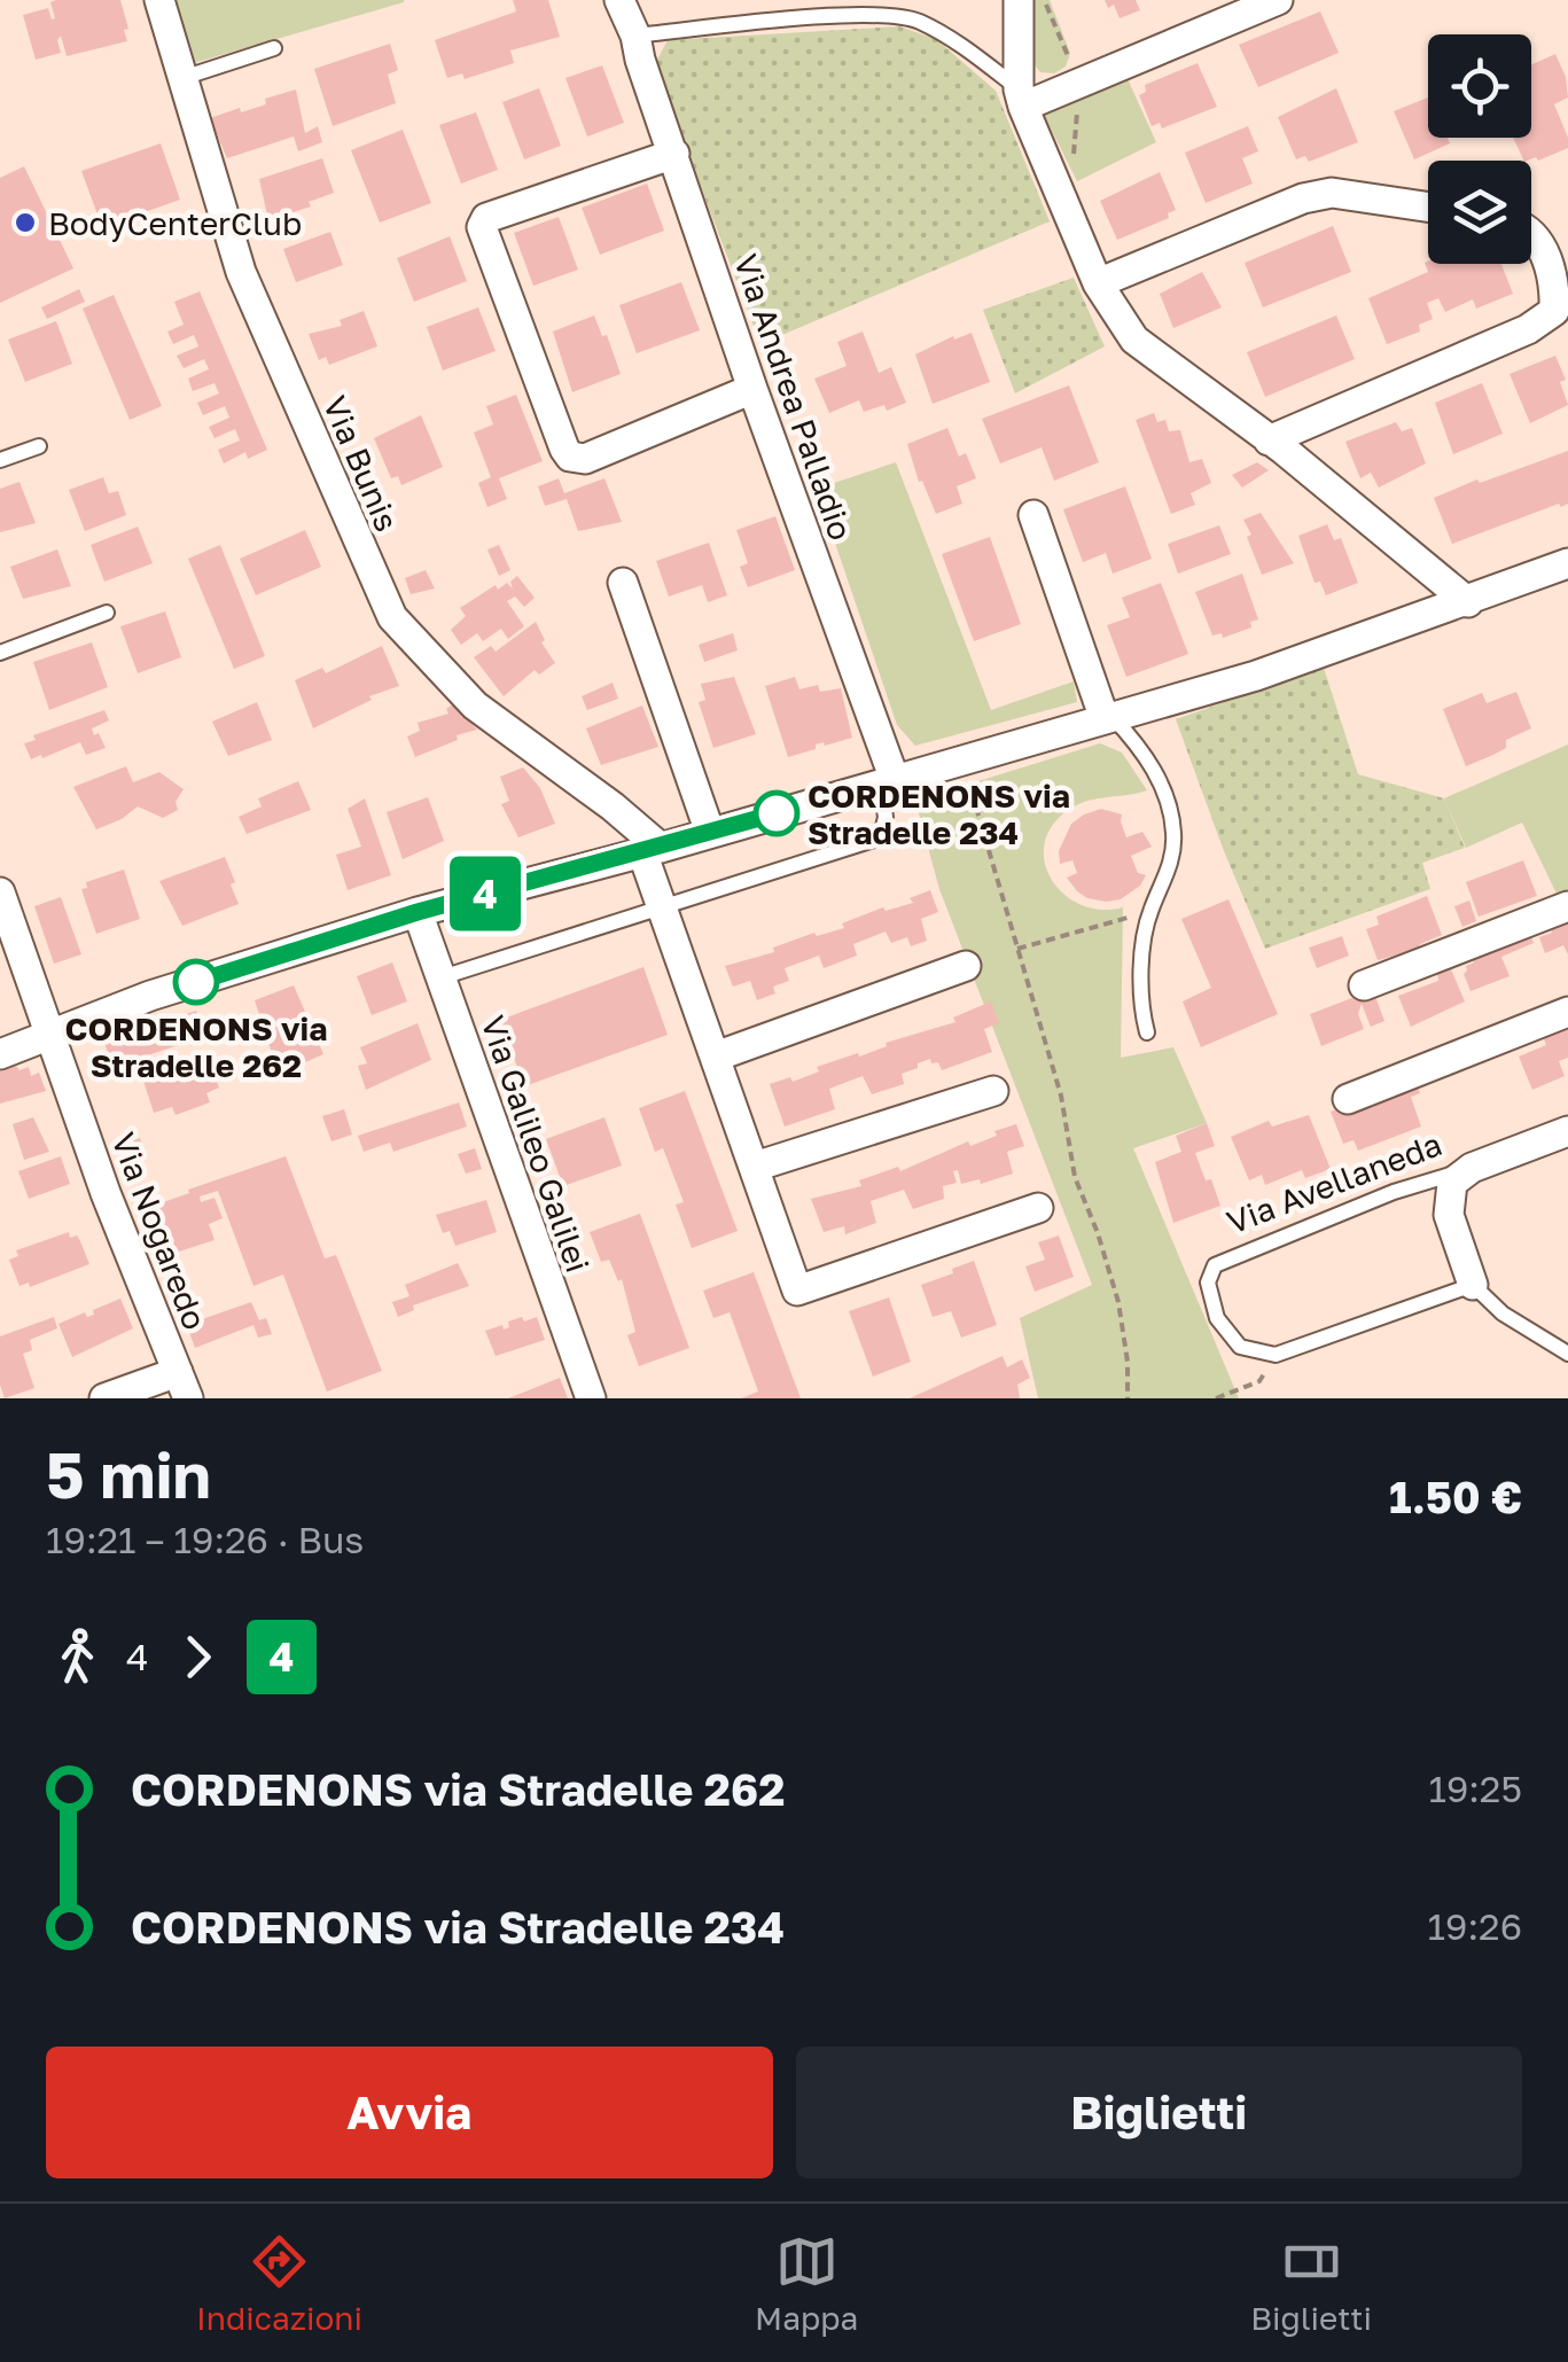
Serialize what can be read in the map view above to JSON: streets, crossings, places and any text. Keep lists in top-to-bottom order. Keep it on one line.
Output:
{"streets":{"street":["Via Andrea Palladio","Via Bunis","Via Galileo Galilei","Via Avellaneda","Via Nogaredo"]},"places":["BodyCenterClub","CORDENONS via Stradelle 234","CORDENONS via Stradelle 262"],"lines":["bus line 4"],"page":{"on_map":"4","heading":["5 min","19:21 – 19:26 · Bus","1.50 €"],"legs":["4","4"],"list":[{"name":"CORDENONS via Stradelle 262","value":"19:25"},{"name":"CORDENONS via Stradelle 234","value":"19:26"}],"buttons":["Avvia","Biglietti"],"tabs":["Indicazioni","Mappa","Biglietti"]}}
